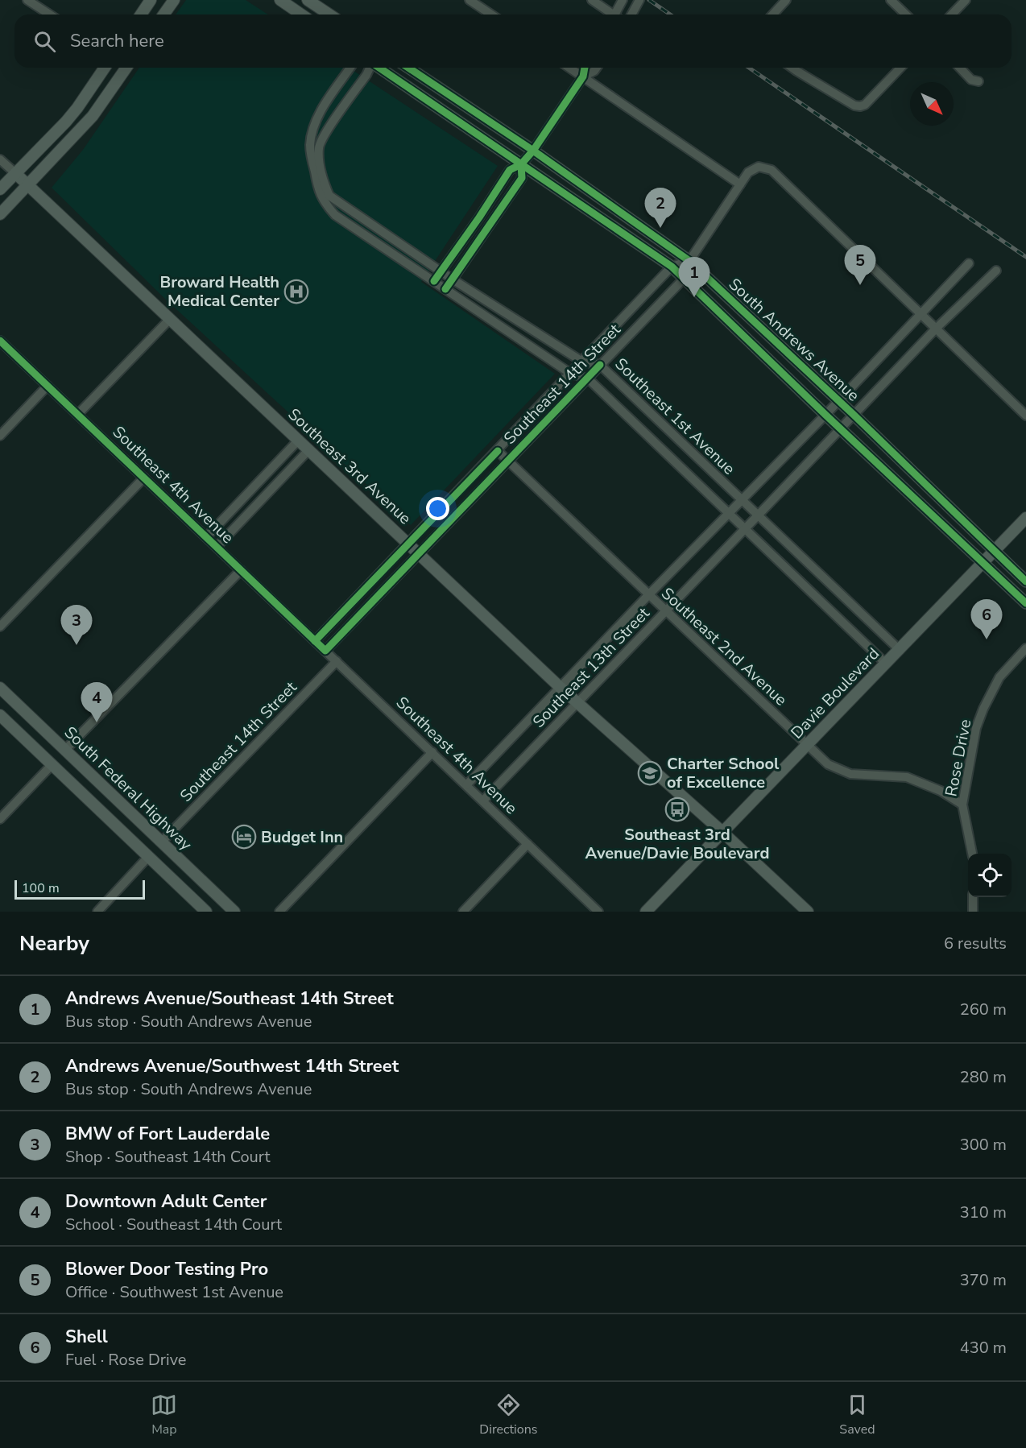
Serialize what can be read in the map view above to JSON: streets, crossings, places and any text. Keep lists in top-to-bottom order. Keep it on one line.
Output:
{"streets":{"main road":["South Andrews Avenue","Southeast 3rd Avenue","Davie Boulevard","South Federal Highway"],"street":["Southeast 14th Street","Southeast 1st Avenue","Southeast 4th Avenue","Southeast 2nd Avenue","Southeast 13th Street","Rose Drive"]},"crossings":[["South Andrews Avenue","Southeast 14th Street"],["South Andrews Avenue","Southeast 13th Street"],["South Andrews Avenue","Davie Boulevard"],["Southeast 14th Street","Southeast 1st Avenue"],["Southeast 14th Street","Southeast 3rd Avenue"],["Southeast 14th Street","Southeast 4th Avenue"],["Southeast 14th Street","Southeast 2nd Avenue"],["Southeast 14th Street","South Federal Highway"],["Southeast 1st Avenue","Southeast 13th Street"],["Southeast 1st Avenue","Davie Boulevard"],["Southeast 3rd Avenue","Southeast 13th Street"],["Southeast 3rd Avenue","Davie Boulevard"],["Southeast 4th Avenue","Southeast 13th Street"],["Southeast 2nd Avenue","Southeast 13th Street"],["Southeast 2nd Avenue","Davie Boulevard"],["Southeast 2nd Avenue","Rose Drive"]],"places":{"hospital":["Broward Health Medical Center"],"school or university":["Charter School of Excellence"],"bus stop":["Southeast 3rd Avenue/Davie Boulevard"],"hotel":["Budget Inn"]},"scale_bar":"100 m","north":"bottom right","page":{"search":"Search here","pins":["2","5","1","6","3","4"],"scale":"100 m","heading":["Nearby","6 results"],"list":[{"mark":"1","name":"Andrews Avenue/Southeast 14th Street","note":"Bus stop · South Andrews Avenue","value":"260 m"},{"mark":"2","name":"Andrews Avenue/Southwest 14th Street","note":"Bus stop · South Andrews Avenue","value":"280 m"},{"mark":"3","name":"BMW of Fort Lauderdale","note":"Shop · Southeast 14th Court","value":"300 m"},{"mark":"4","name":"Downtown Adult Center","note":"School · Southeast 14th Court","value":"310 m"},{"mark":"5","name":"Blower Door Testing Pro","note":"Office · Southwest 1st Avenue","value":"370 m"},{"mark":"6","name":"Shell","note":"Fuel · Rose Drive","value":"430 m"}],"nav":["Map","Directions","Saved"]}}
